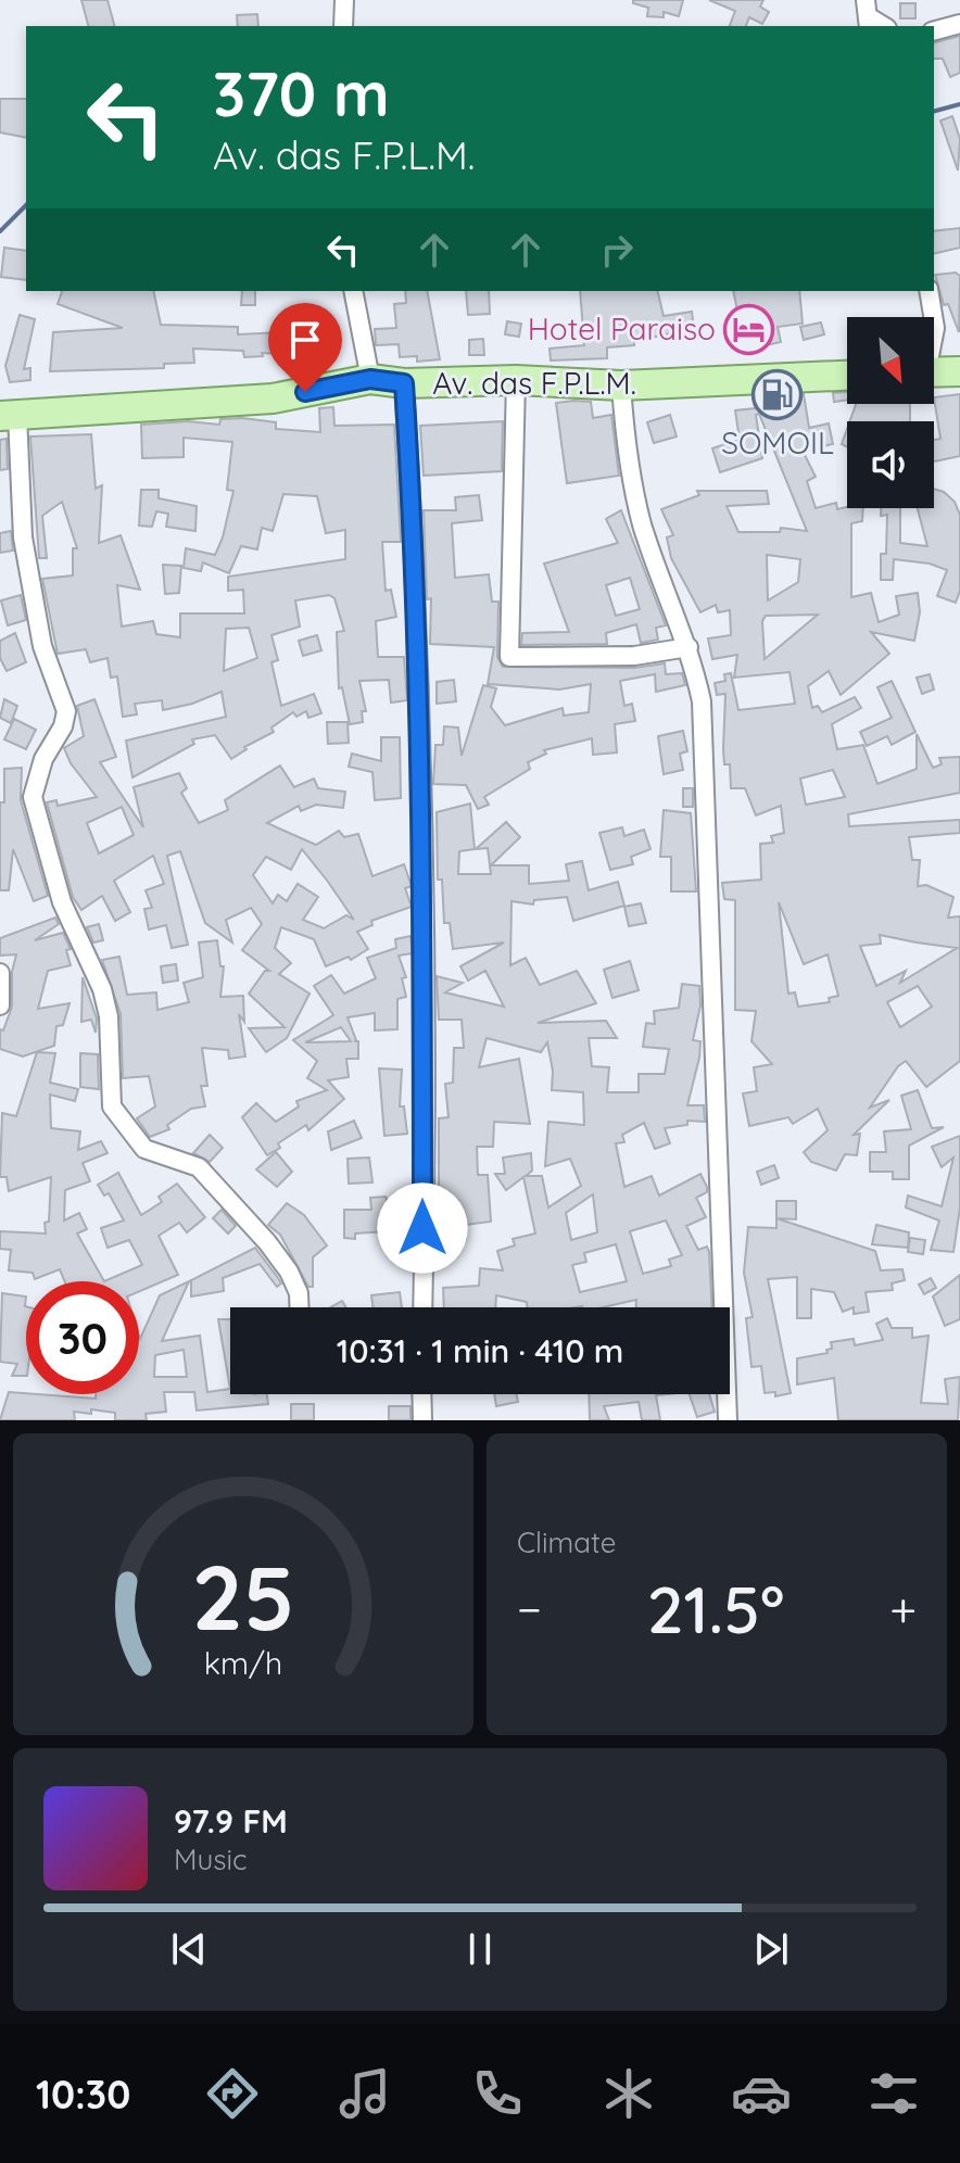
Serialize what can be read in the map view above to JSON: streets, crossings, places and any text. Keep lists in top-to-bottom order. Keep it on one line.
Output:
{"streets":{"main road":["Av. das F.P.L.M."]},"places":{"hotel":["Hotel Paraiso"],"fuel station":["SOMOIL"]},"north":"bottom right","page":{"turn":["370 m","Av. das F.P.L.M."],"limit":"30","trip":"10:31 · 1 min · 410 m","tile":"Climate","heat":["−","21.5°","+"],"song":["97.9 FM","Music"],"tabs":"10:30","gauge":["25","km/h"]}}
